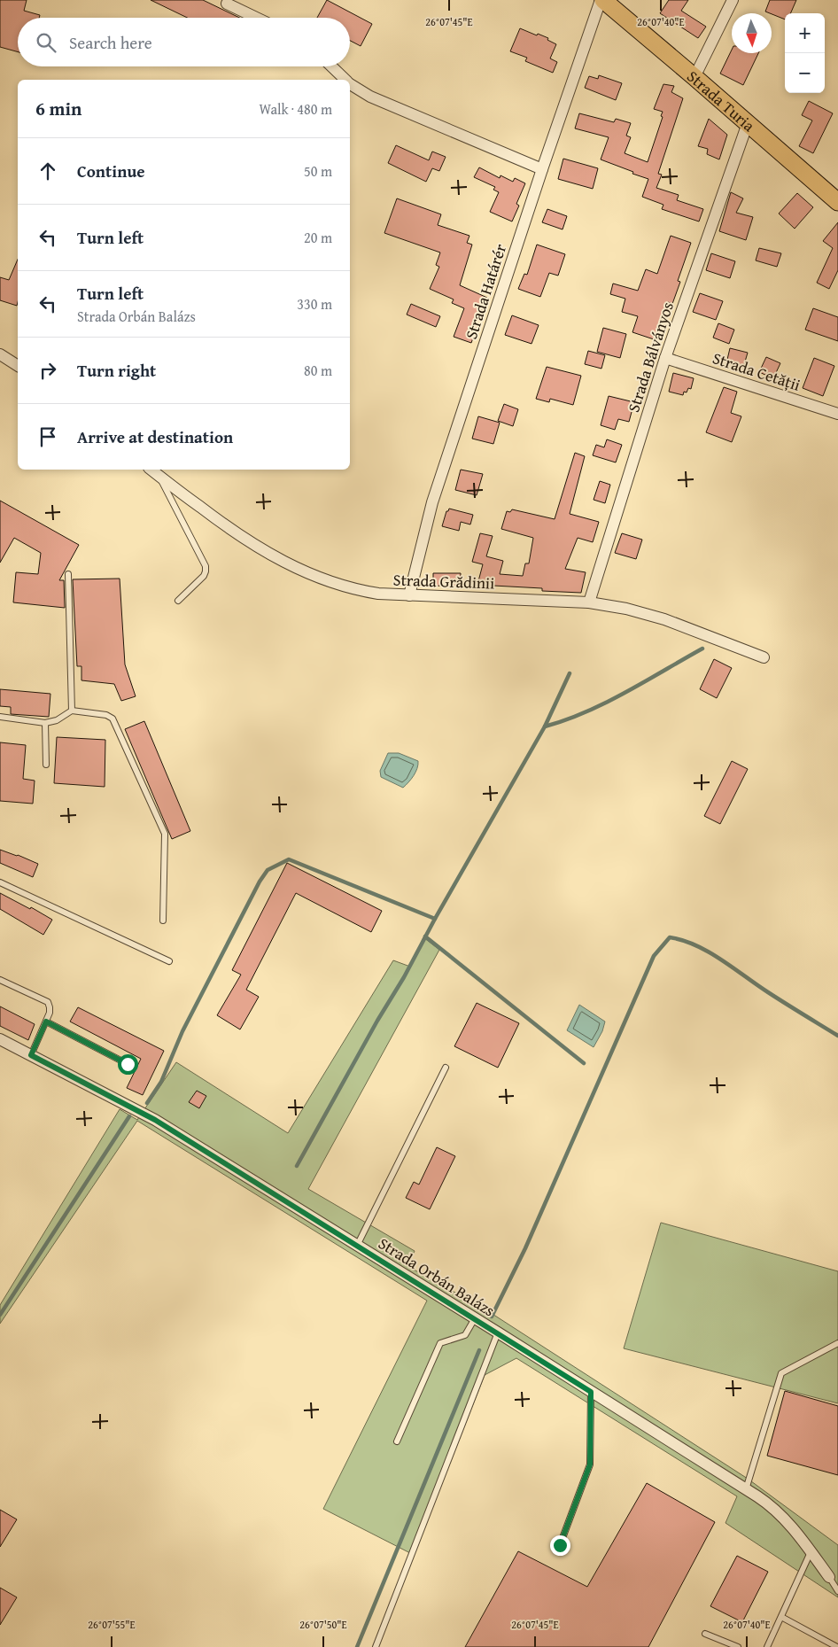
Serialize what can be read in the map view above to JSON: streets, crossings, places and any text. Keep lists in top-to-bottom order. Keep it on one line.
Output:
{"streets":{"main road":["Strada Turia"],"street":["Strada Határér","Strada Bálványos","Strada Cetății","Strada Grădinii","Strada Orbán Balázs"]},"crossings":[["Strada Turia","Strada Határér"],["Strada Turia","Strada Bálványos"],["Strada Határér","Strada Grădinii"],["Strada Bálványos","Strada Cetății"],["Strada Bálványos","Strada Grădinii"]],"north":"bottom","page":{"map_buttons":["+","−"],"search":"Search here","heading":["6 min","Walk · 480 m"],"list":[["Continue","50 m"],["Turn left","20 m"],["Turn left","Strada Orbán Balázs","330 m"],["Turn right","80 m"],"Arrive at destination"]},"coordinates":["26°07'45\"E","26°07'40\"E","26°07'55\"E","26°07'50\"E"]}
